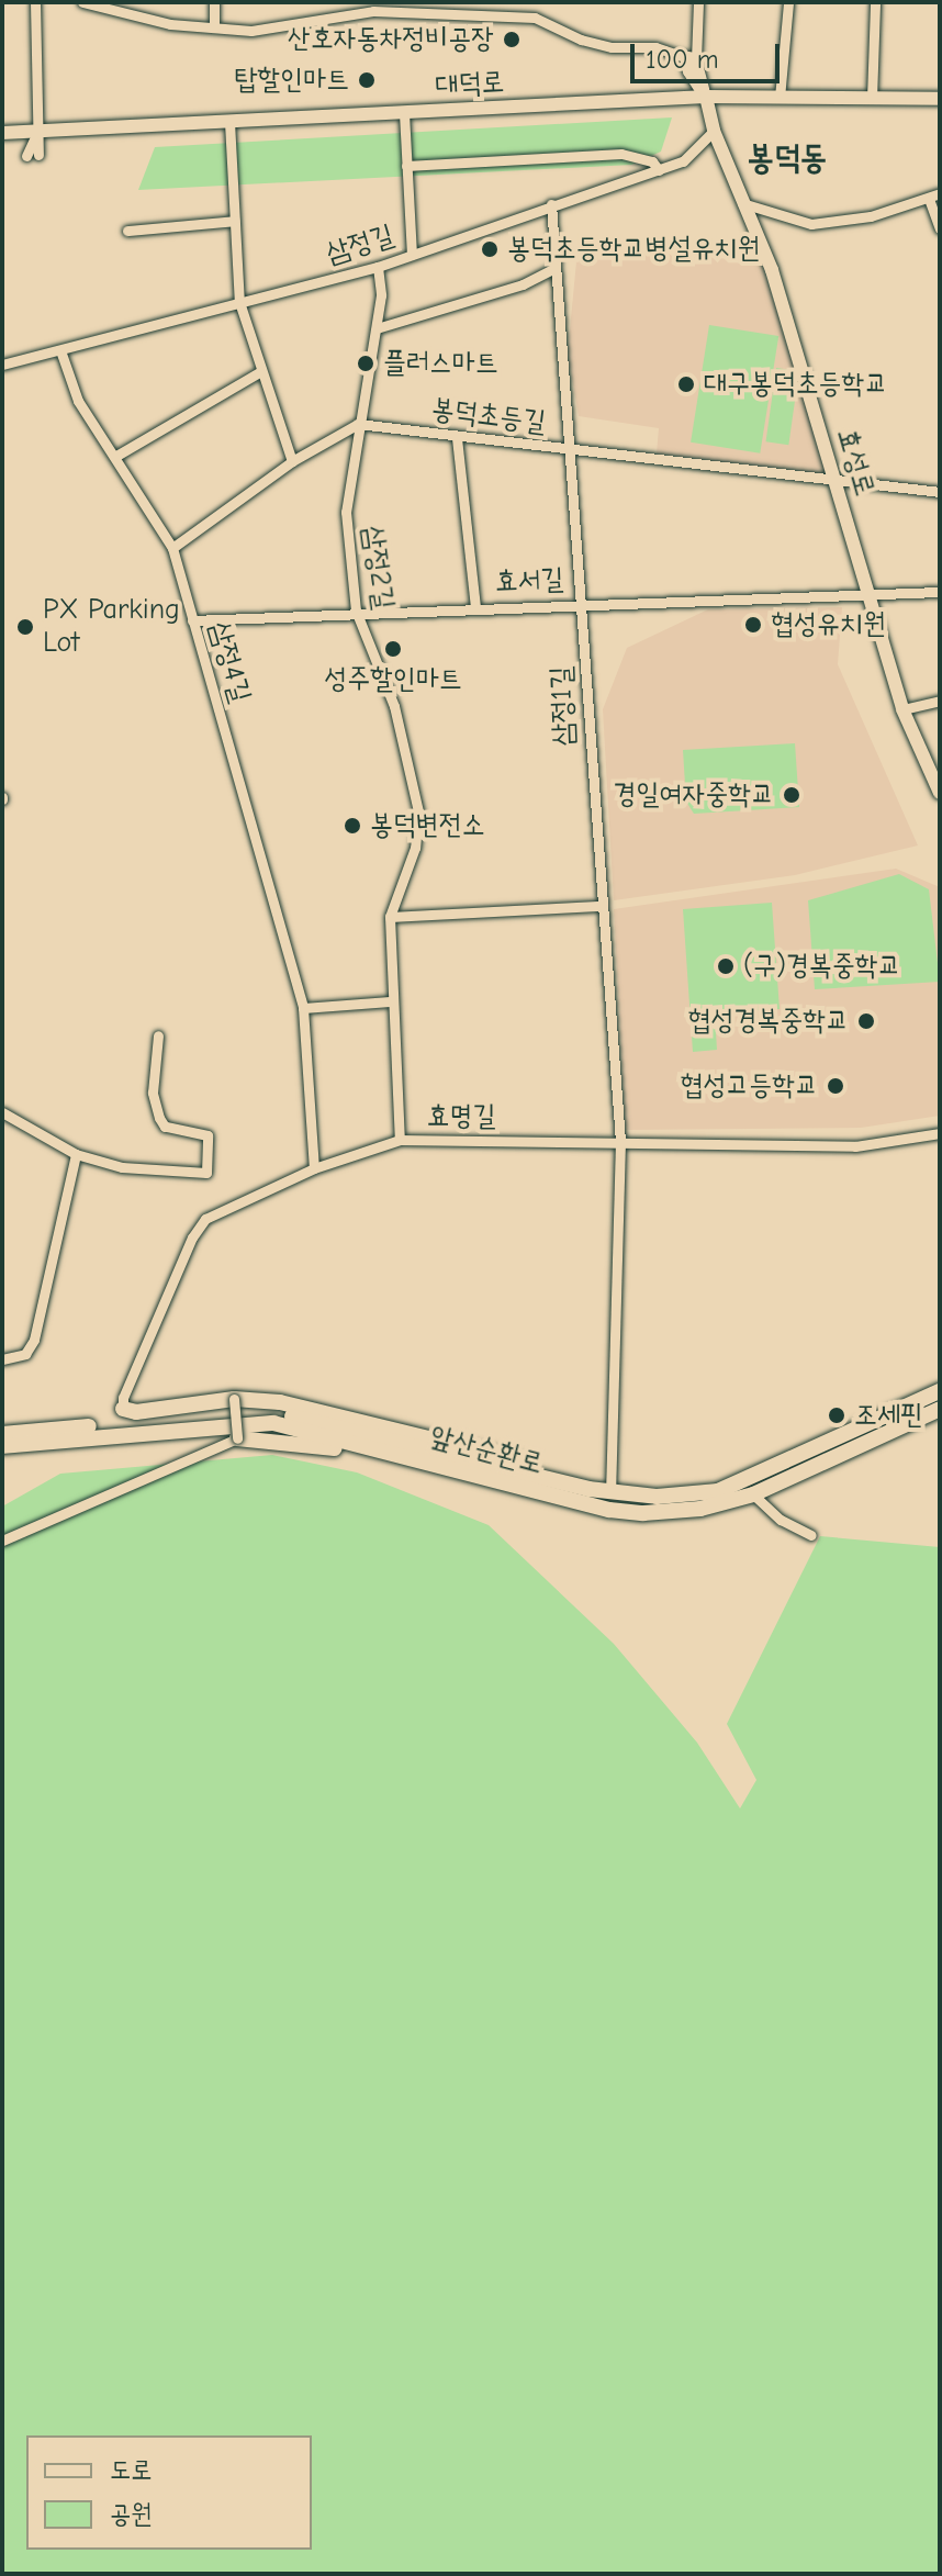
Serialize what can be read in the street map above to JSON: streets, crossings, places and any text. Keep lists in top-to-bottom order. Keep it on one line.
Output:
{"streets":{"highway":["앞산순환로"],"main road":["대덕로","효성로"],"street":["삼정길","봉덕초등길","삼정2길","효서길","삼정4길","삼정1길","효명길"]},"crossings":[["대덕로","효성로"],["삼정길","효성로"],["삼정길","삼정2길"],["삼정길","삼정4길"],["삼정길","삼정1길"],["봉덕초등길","효성로"],["봉덕초등길","삼정2길"],["봉덕초등길","삼정1길"],["효성로","효서길"],["삼정2길","효서길"],["삼정2길","효명길"],["효서길","삼정4길"],["효서길","삼정1길"],["삼정4길","효명길"],["삼정1길","효명길"],["삼정1길","앞산순환로"]],"districts":["봉덕동"],"places":["산호자동차정비공장","탑할인마트","봉덕초등학교병설유치원","플러스마트","대구봉덕초등학교","협성유치원","PX Parking Lot","성주할인마트","경일여자중학교","봉덕변전소","(구)경복중학교","협성경복중학교","협성고등학교","조세핀"],"legend":["도로","공원"],"scale_bar":"100 m"}
